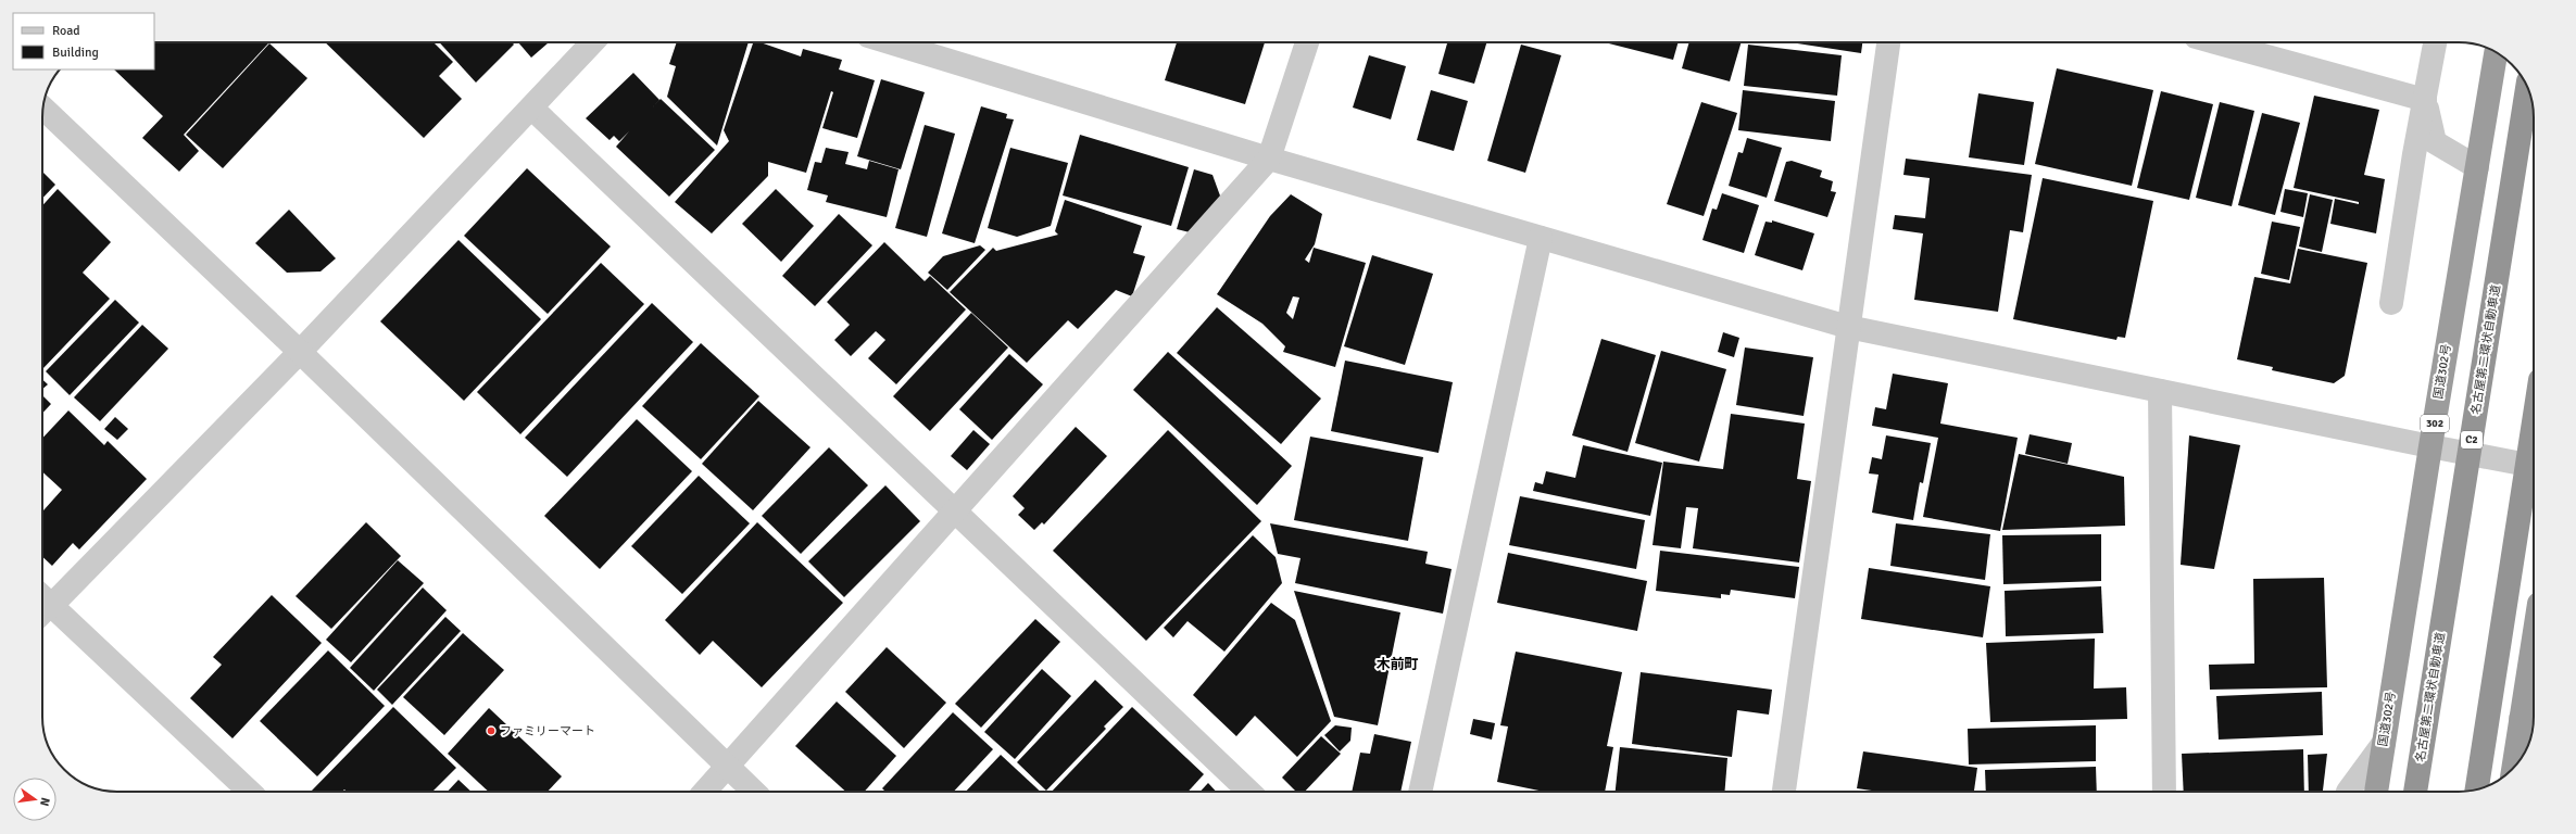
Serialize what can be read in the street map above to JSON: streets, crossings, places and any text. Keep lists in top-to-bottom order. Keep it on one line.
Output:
{"streets":{"highway":["名古屋第二環状自動車道","国道302号","302","C2"]},"districts":["木前町"],"places":["ファミリーマート"],"legend":["Road","Building"],"north":"right"}
